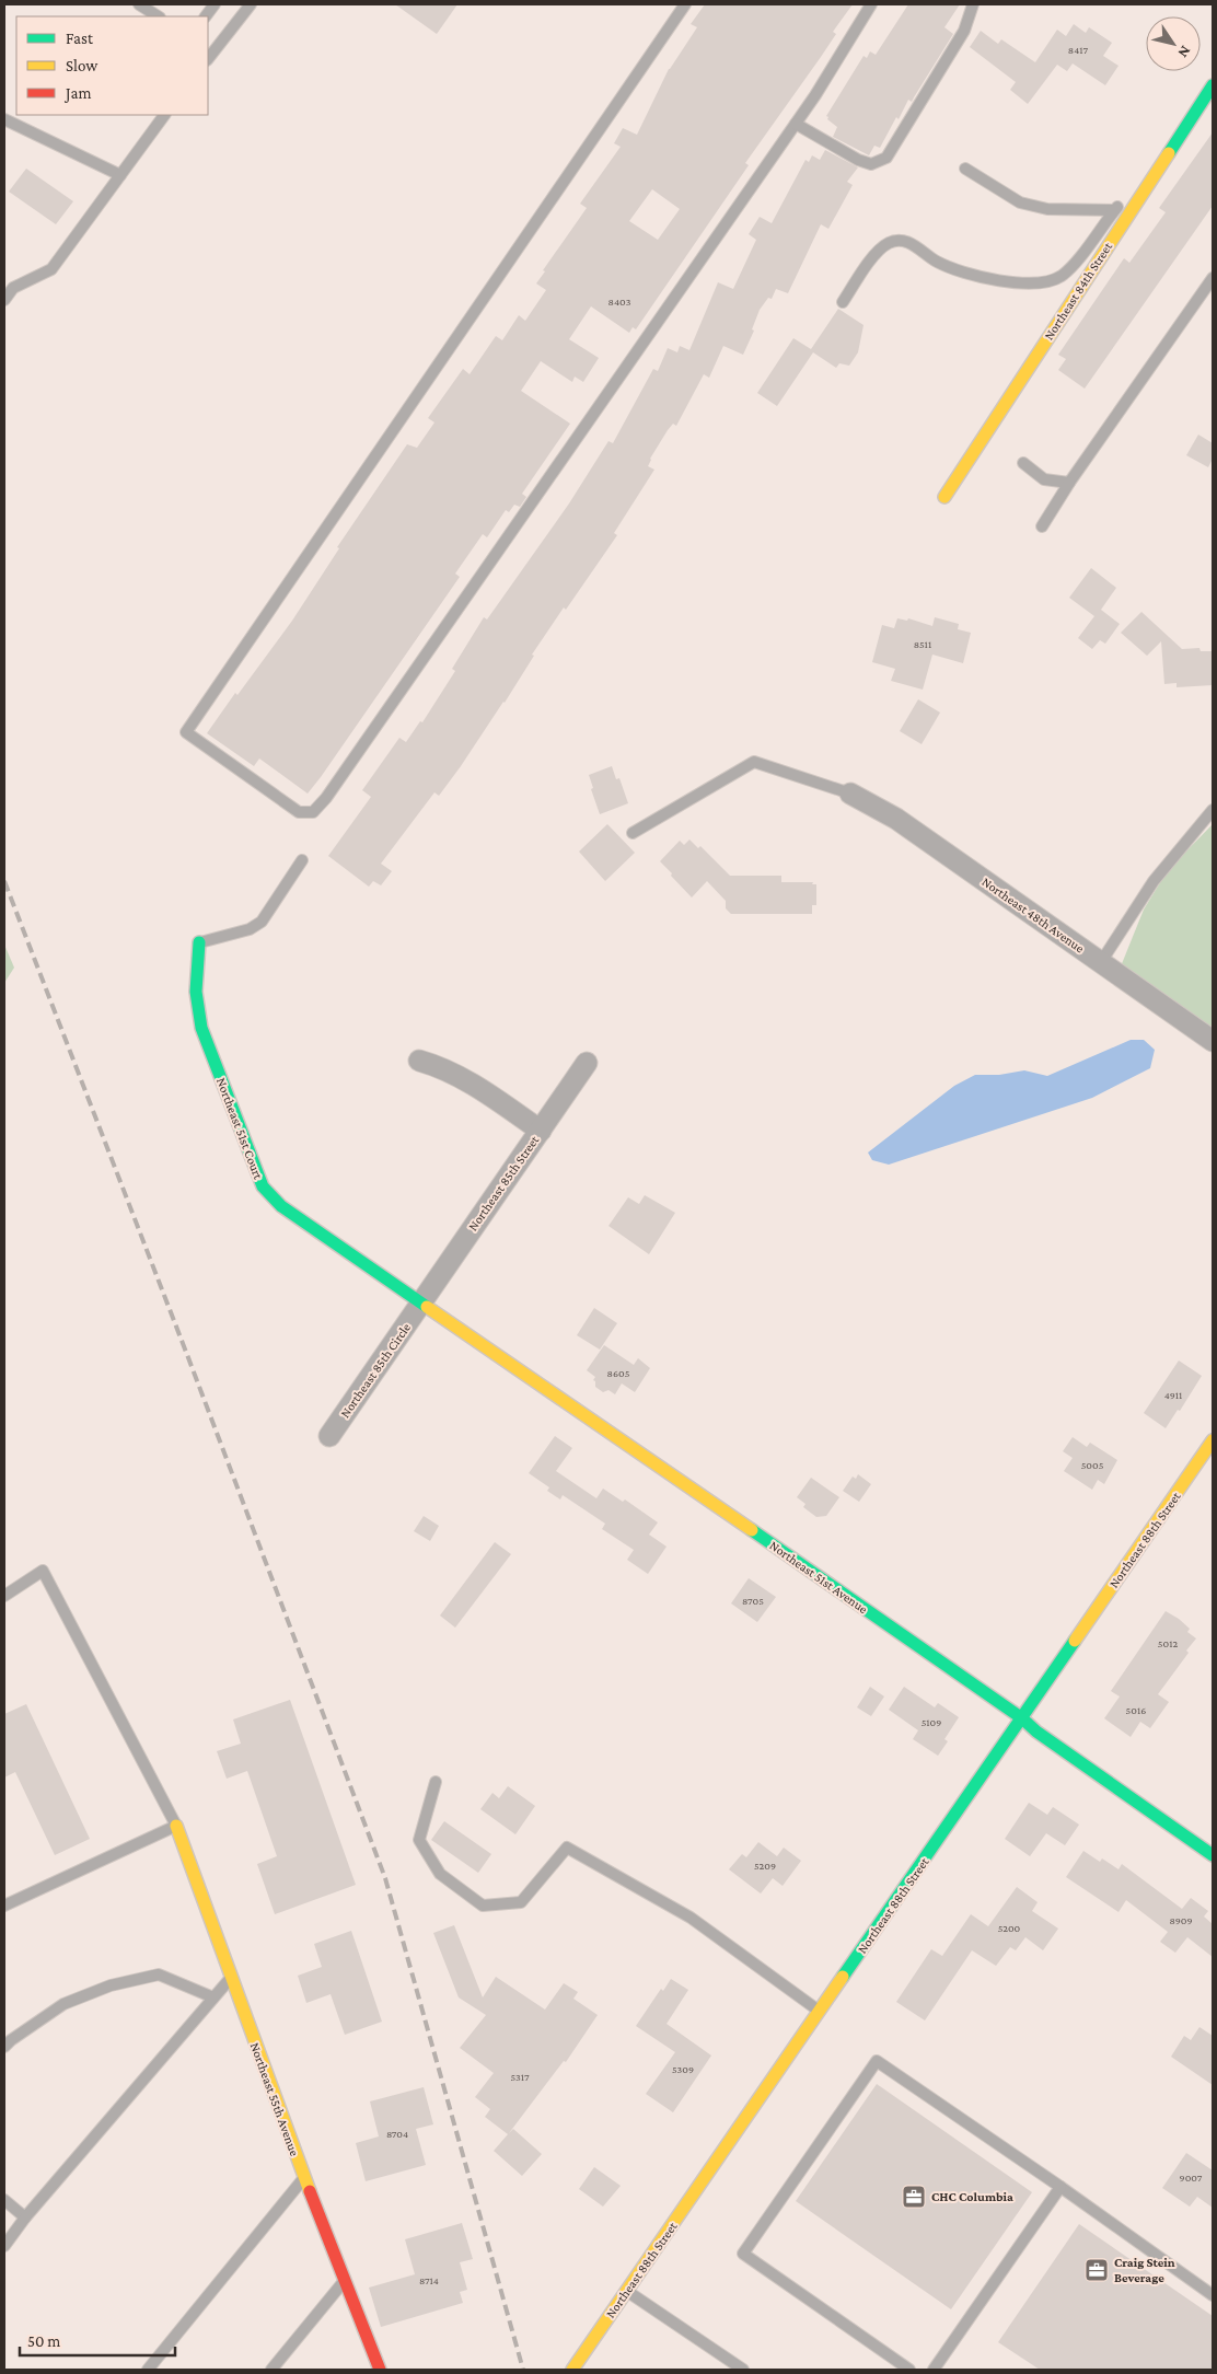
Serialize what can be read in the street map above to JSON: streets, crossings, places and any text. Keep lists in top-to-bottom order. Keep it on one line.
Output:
{"streets":{"street":["Northeast 84th Street","Northeast 48th Avenue","Northeast 51st Court","Northeast 85th Street","Northeast 85th Circle","Northeast 88th Street","Northeast 51st Avenue","Northeast 55th Avenue"]},"crossings":[["Northeast 51st Court","Northeast 85th Street"],["Northeast 51st Court","Northeast 85th Circle"],["Northeast 51st Court","Northeast 51st Avenue"],["Northeast 85th Street","Northeast 85th Circle"],["Northeast 85th Street","Northeast 51st Avenue"],["Northeast 85th Circle","Northeast 51st Avenue"],["Northeast 88th Street","Northeast 51st Avenue"]],"places":{"office":["CHC Columbia","Craig Stein Beverage"]},"house_numbers":["8417","8403","8511","8605","4911","5005","8705","5012","5016","5109","5209","8909","5200","5309","5317","8704","9007","8714"],"legend":["Fast","Slow","Jam"],"scale_bar":"50 m","north":"bottom right"}
